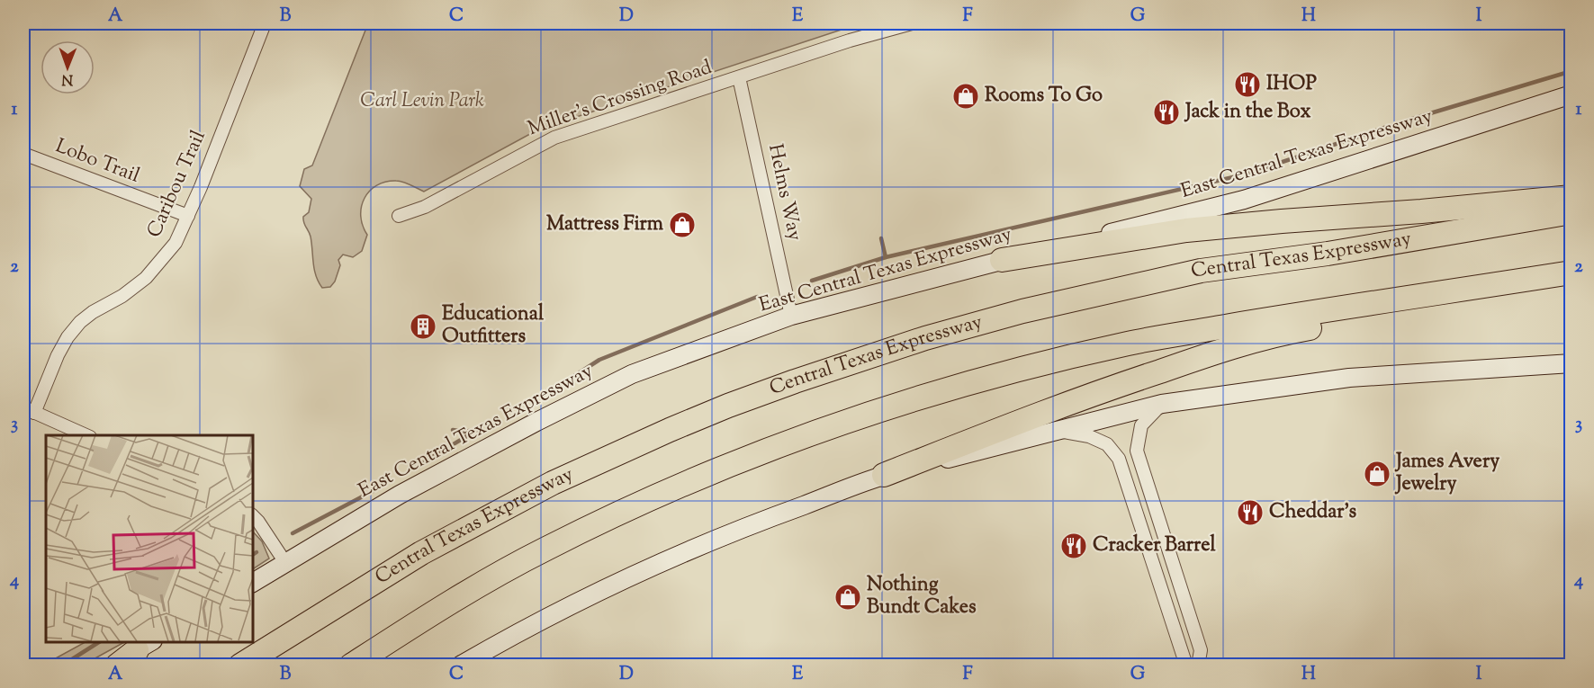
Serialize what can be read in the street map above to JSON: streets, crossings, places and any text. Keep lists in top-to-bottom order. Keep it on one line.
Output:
{"streets":{"highway":["Central Texas Expressway"],"main road":["East Central Texas Expressway"],"street":["Miller's Crossing Road","Lobo Trail","Caribou Trail","Helms Way"]},"crossings":[["Miller's Crossing Road","Helms Way"],["East Central Texas Expressway","Helms Way"],["Lobo Trail","Caribou Trail"]],"parks":["Carl Levin Park"],"places":{"restaurant":["IHOP","Jack in the Box","Cheddar's","Cracker Barrel"],"shop":["Rooms To Go","Mattress Firm","James Avery Jewelry","Nothing Bundt Cakes"],"building":["Educational Outfitters"]},"north":"bottom","grid":{"columns":["A","B","C","D","E","F","G","H","I"],"rows":["1","2","3","4"]}}
